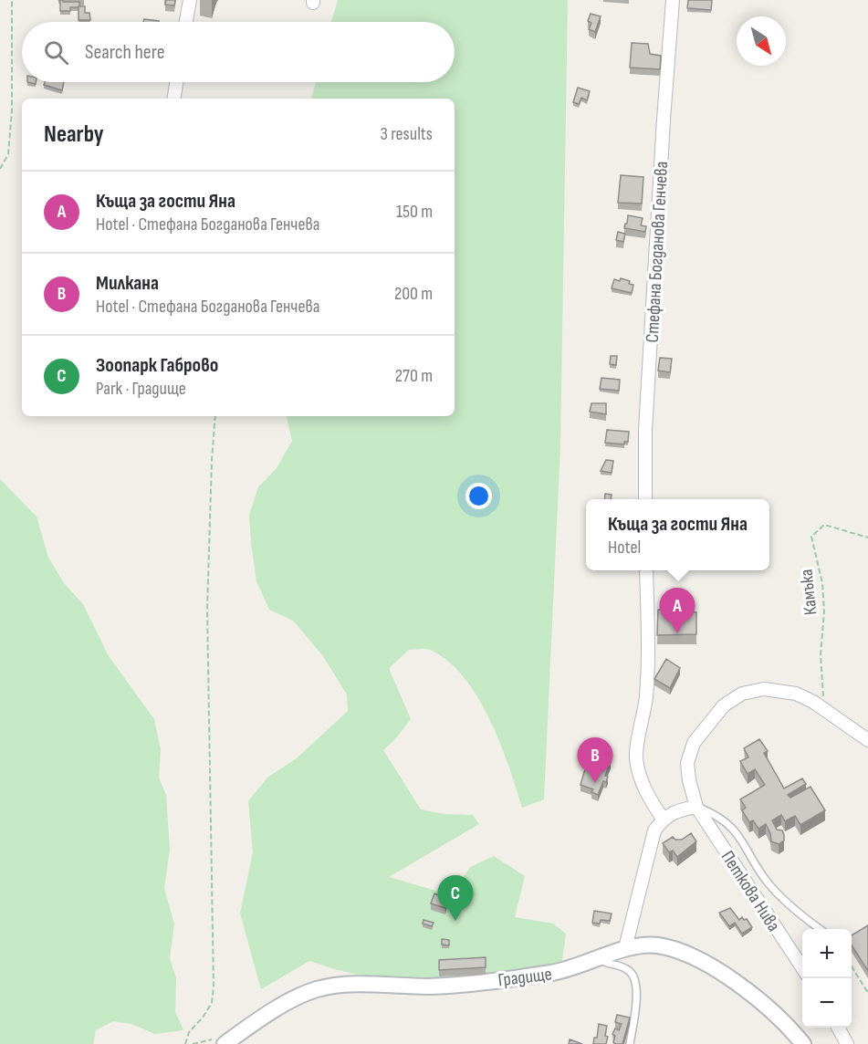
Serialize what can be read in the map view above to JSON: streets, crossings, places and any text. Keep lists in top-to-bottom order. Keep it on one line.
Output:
{"streets":{"street":["Стефана Богданова Генчева","Петкова Нива","Градище"],"path":["Камъка"]},"crossings":[["Камъка","Петкова Нива"]],"north":"bottom right","page":{"search":"Search here","heading":["Nearby","3 results"],"list":[{"mark":"A","name":"Къща за гости Яна","note":"Hotel · Стефана Богданова Генчева","value":"150 m"},{"mark":"B","name":"Милкана","note":"Hotel · Стефана Богданова Генчева","value":"200 m"},{"mark":"C","name":"Зоопарк Габрово","note":"Park · Градище","value":"270 m"}],"popup":["Къща за гости Яна","Hotel"],"pins":["A","B","C"],"map_buttons":["+","−"]}}
